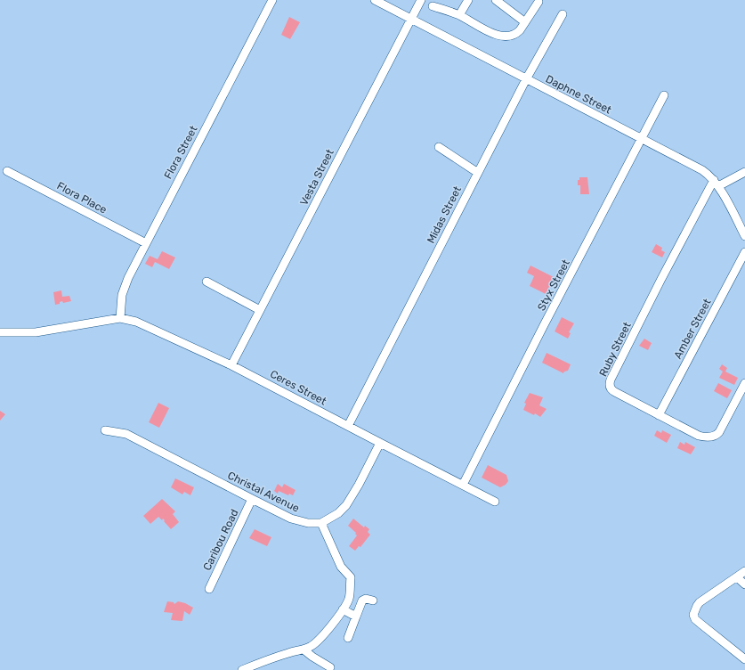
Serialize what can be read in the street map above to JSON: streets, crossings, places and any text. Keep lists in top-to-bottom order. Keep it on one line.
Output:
{"streets":{"street":["Daphne Street","Flora Street","Vesta Street","Flora Place","Midas Street","Styx Street","Amber Street","Ruby Street","Ceres Street","Christal Avenue","Caribou Road"]},"crossings":[["Daphne Street","Vesta Street"],["Daphne Street","Midas Street"],["Daphne Street","Styx Street"],["Daphne Street","Ruby Street"],["Flora Street","Flora Place"],["Flora Street","Ceres Street"],["Vesta Street","Ceres Street"],["Midas Street","Ceres Street"],["Styx Street","Ceres Street"],["Amber Street","Ruby Street"],["Christal Avenue","Caribou Road"]]}
